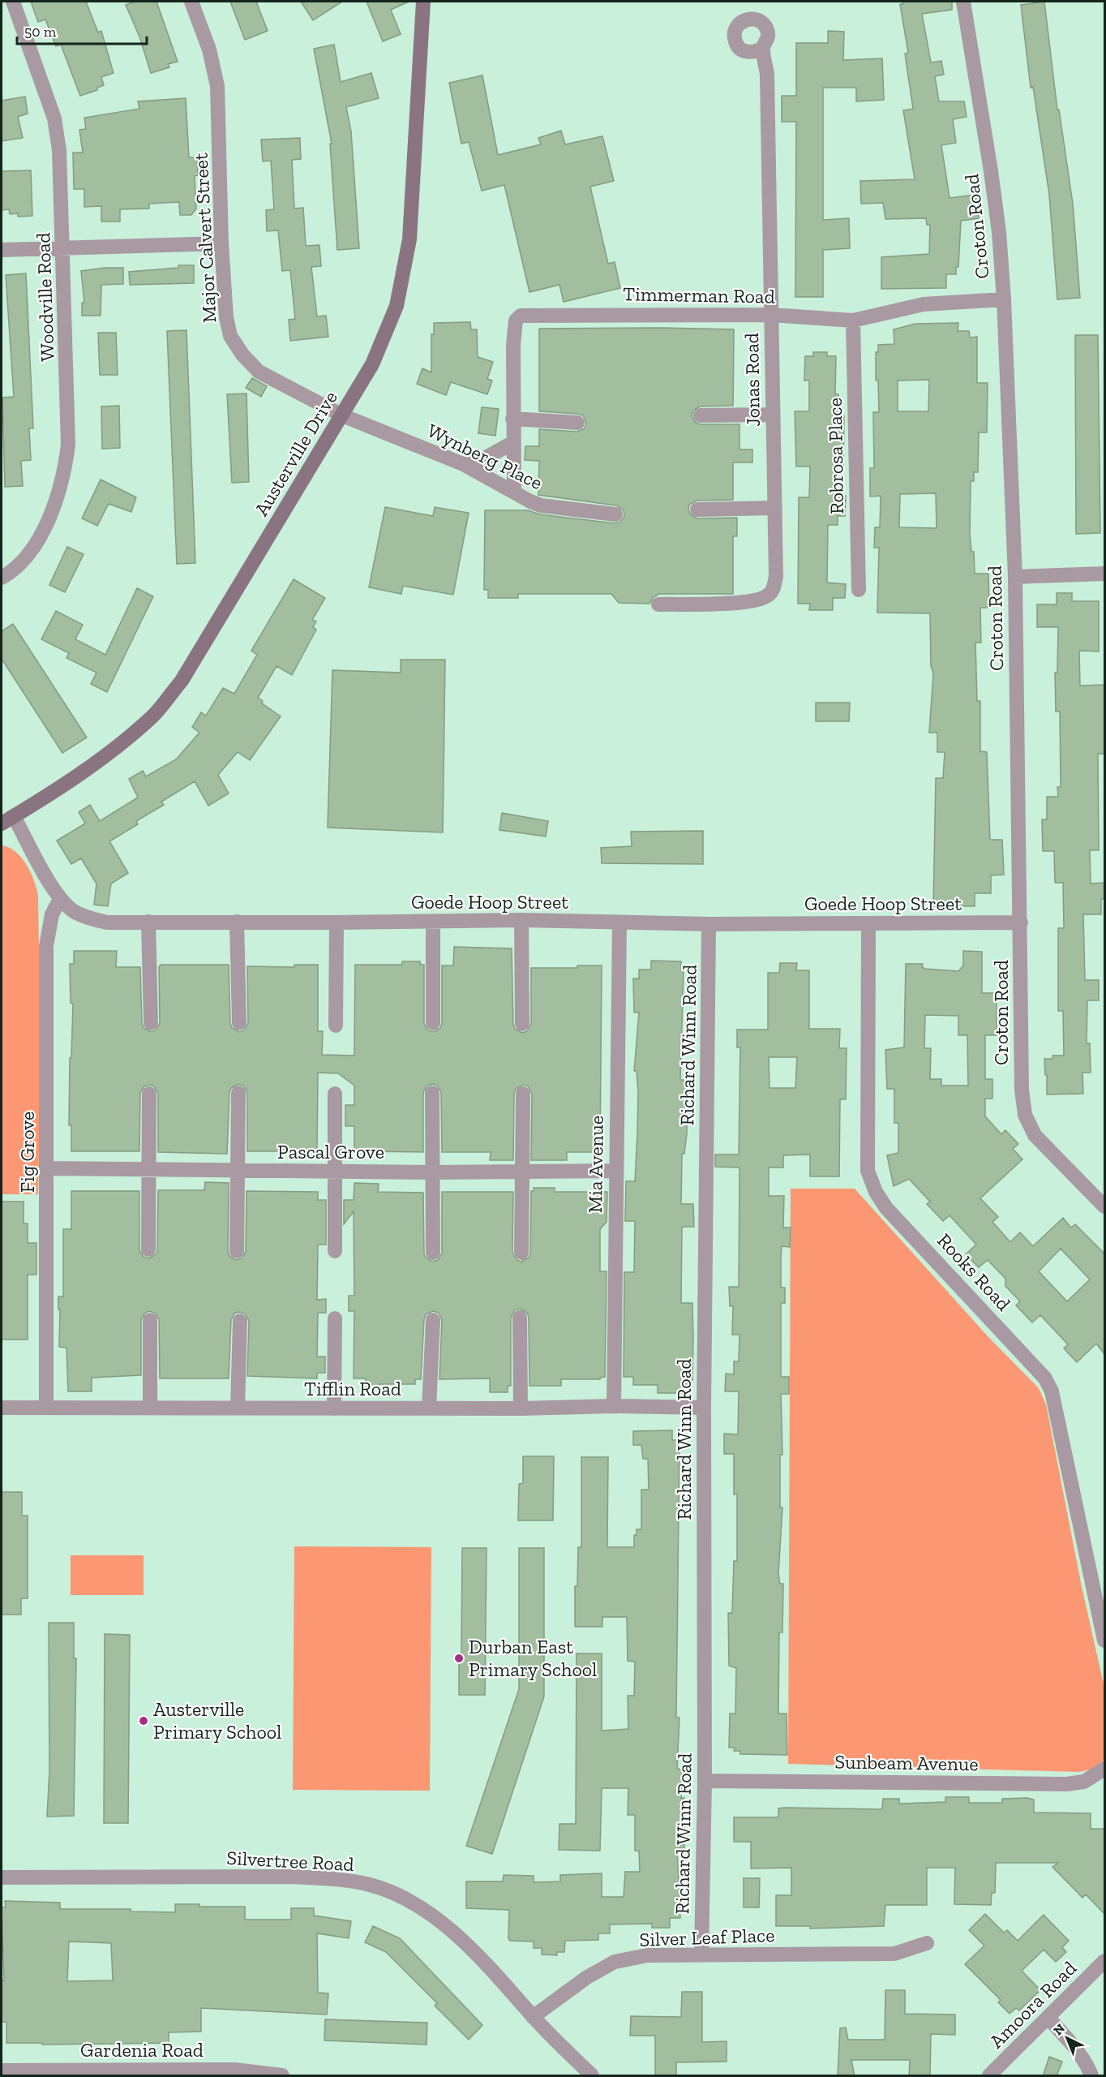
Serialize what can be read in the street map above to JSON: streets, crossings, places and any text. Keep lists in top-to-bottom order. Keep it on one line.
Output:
{"streets":{"street":["Croton Road","Major Calvert Street","Timmerman Road","Woodville Road","Jonas Road","Austerville Drive","Robrosa Place","Wynberg Place","Goede Hoop Street","Richard Winn Road","Fig Grove","Pascal Grove","Mia Avenue","Rooks Road","Tifflin Road","Sunbeam Avenue","Silvertree Road","Silver Leaf Place","Amoora Road","Gardenia Road"]},"crossings":[["Croton Road","Timmerman Road"],["Croton Road","Goede Hoop Street"],["Major Calvert Street","Austerville Drive"],["Major Calvert Street","Wynberg Place"],["Timmerman Road","Jonas Road"],["Timmerman Road","Robrosa Place"],["Timmerman Road","Wynberg Place"],["Austerville Drive","Wynberg Place"],["Austerville Drive","Goede Hoop Street"],["Goede Hoop Street","Richard Winn Road"],["Goede Hoop Street","Fig Grove"],["Goede Hoop Street","Mia Avenue"],["Goede Hoop Street","Rooks Road"],["Richard Winn Road","Tifflin Road"],["Richard Winn Road","Sunbeam Avenue"],["Richard Winn Road","Silver Leaf Place"],["Fig Grove","Pascal Grove"],["Fig Grove","Tifflin Road"],["Pascal Grove","Mia Avenue"],["Mia Avenue","Tifflin Road"],["Silvertree Road","Silver Leaf Place"]],"places":["Durban East Primary School","Austerville Primary School"],"scale_bar":"50 m","north":"top left"}
